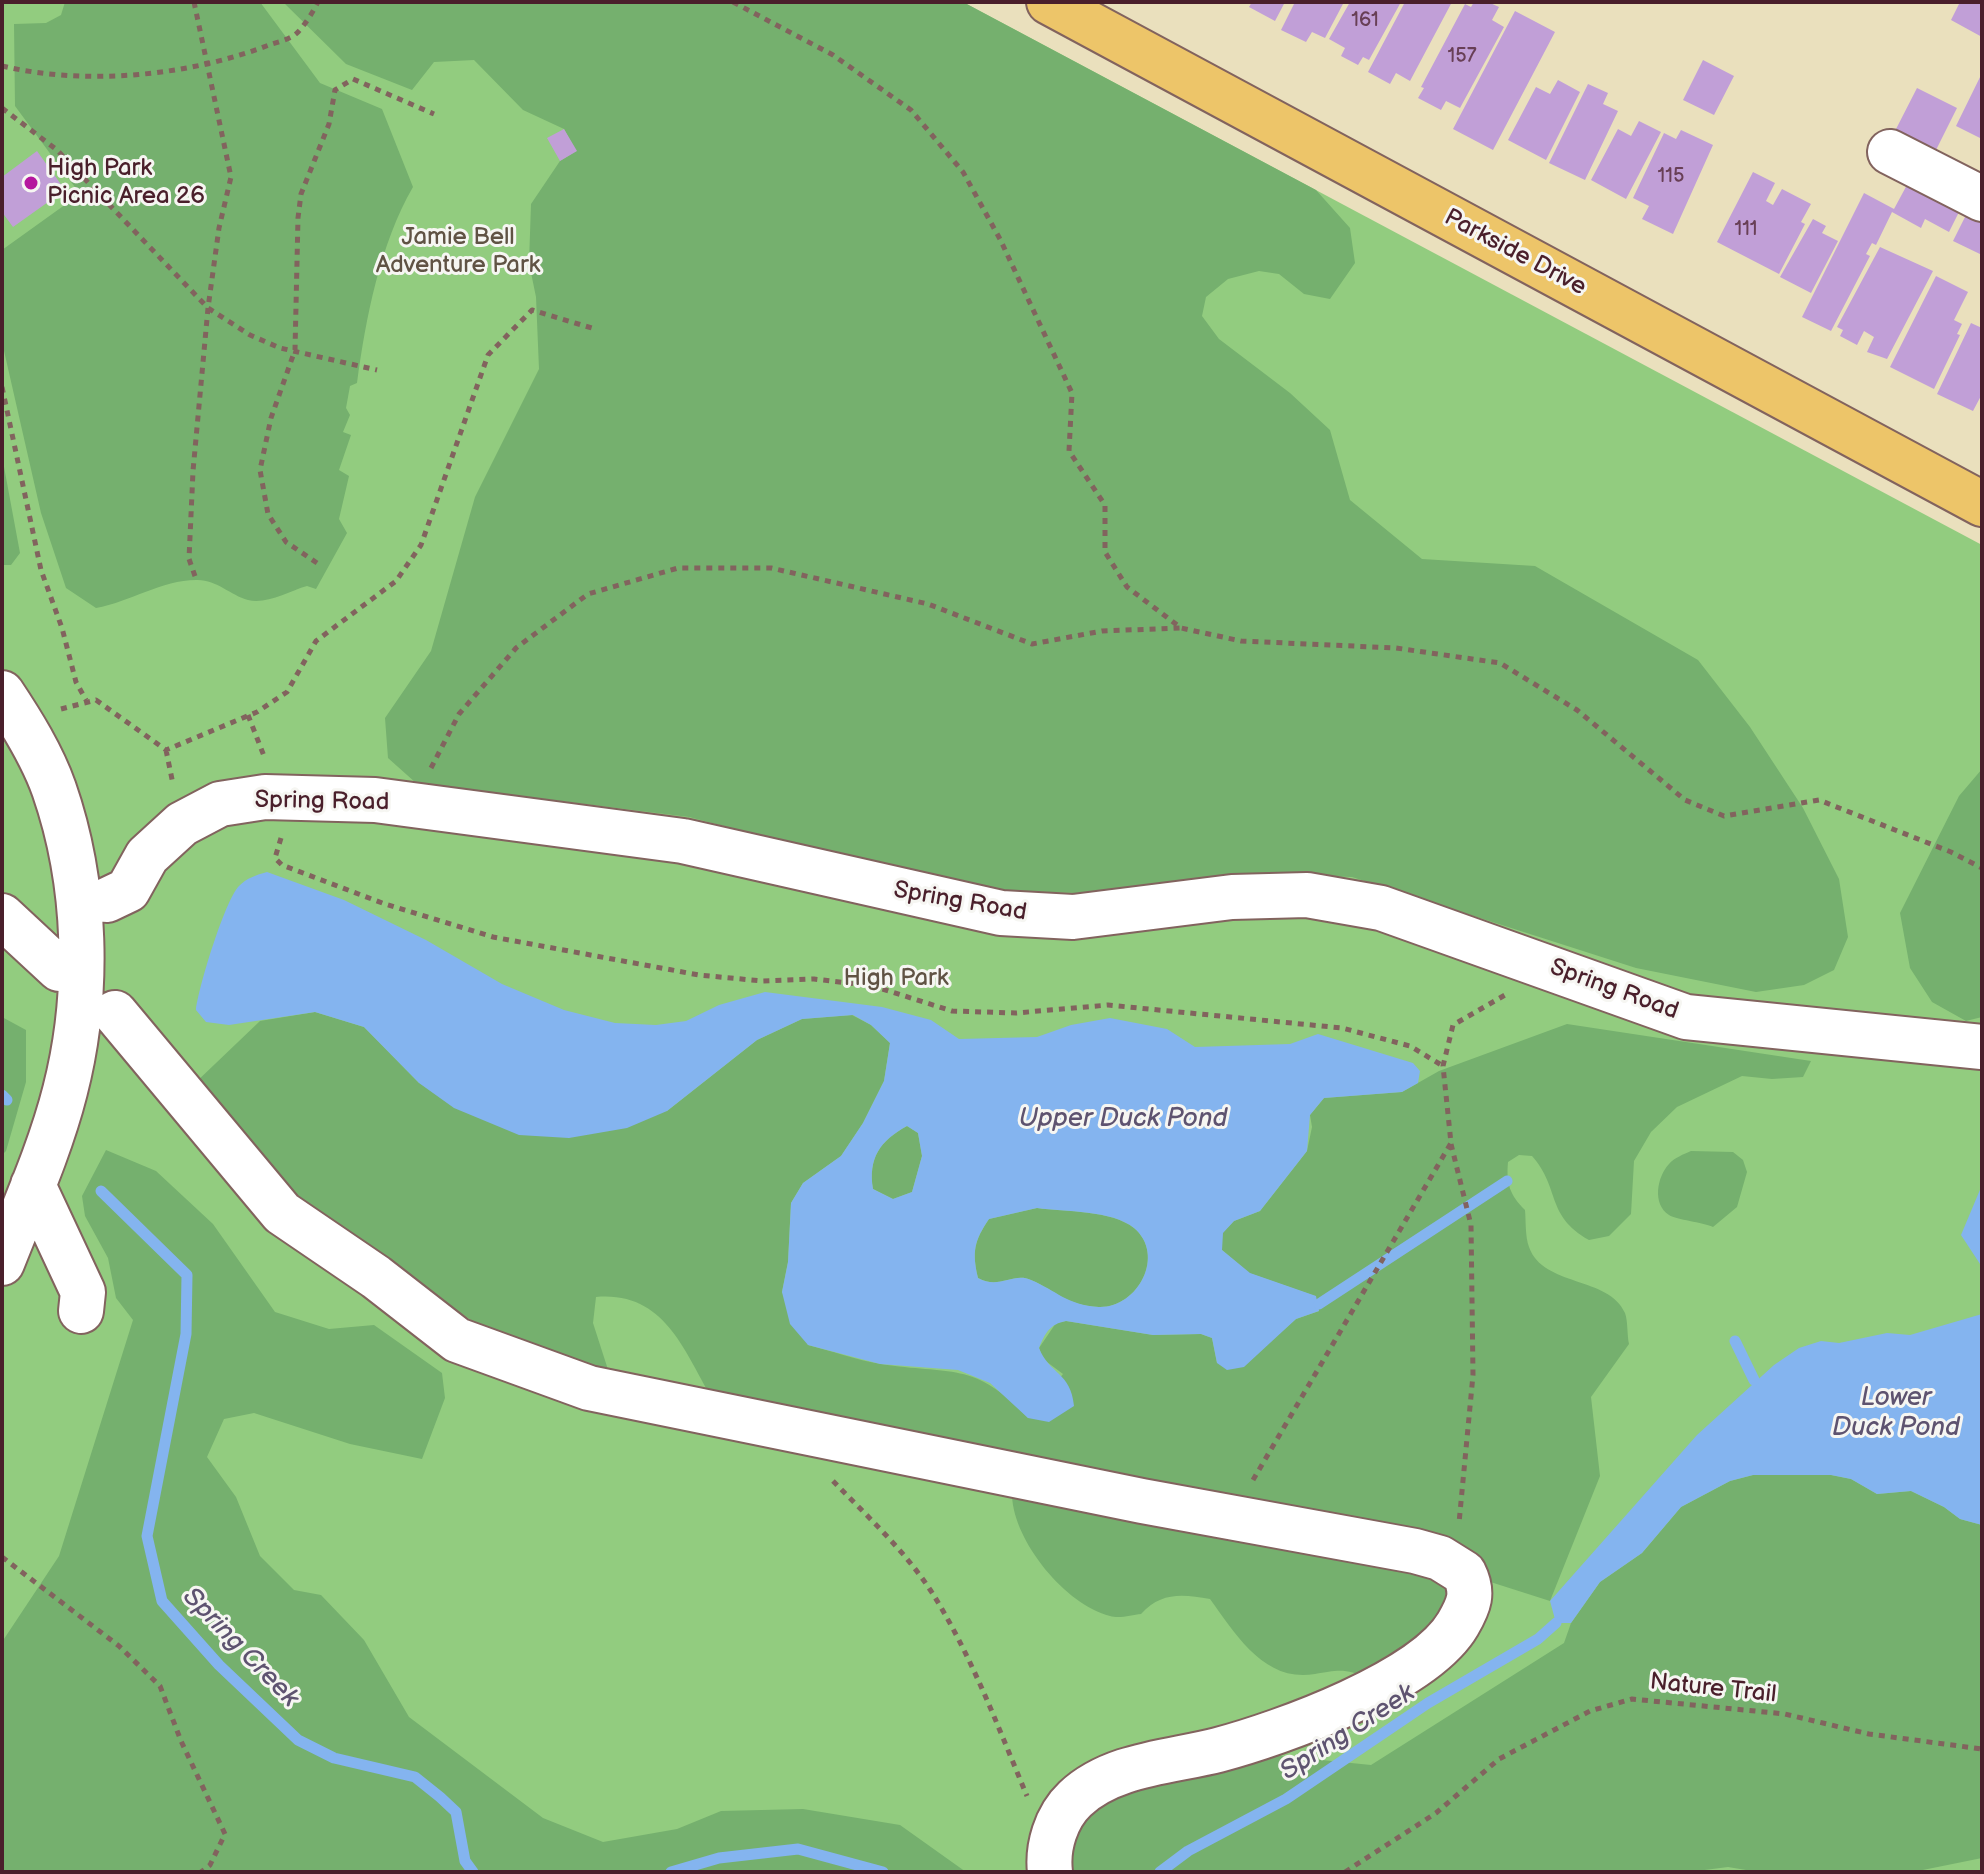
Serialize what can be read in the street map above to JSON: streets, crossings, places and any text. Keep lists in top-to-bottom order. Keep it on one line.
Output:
{"streets":{"main road":["Parkside Drive"],"street":["Spring Road"],"path":["Nature Trail"]},"water":["Upper Duck Pond","Lower Duck Pond","Spring Creek"],"parks":["Jamie Bell Adventure Park","High Park"],"places":["High Park Picnic Area 26"],"house_numbers":["161","157","115","111"]}
